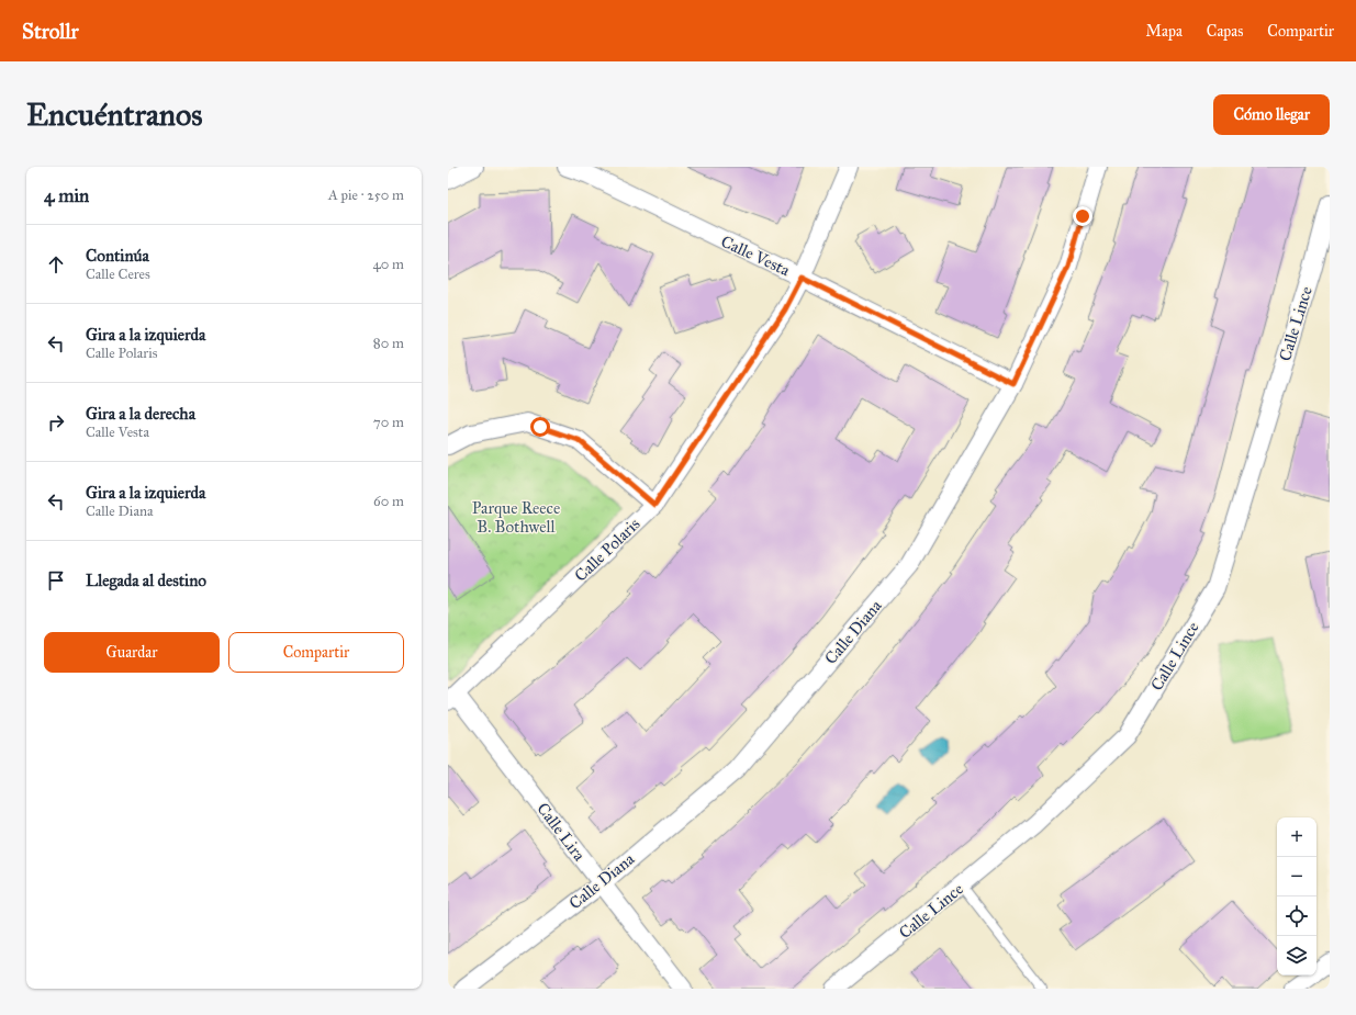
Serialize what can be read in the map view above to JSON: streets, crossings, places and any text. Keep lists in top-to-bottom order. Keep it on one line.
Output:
{"streets":{"street":["Calle Vesta","Calle Lince","Calle Polaris","Calle Diana","Calle Lira"]},"crossings":[["Calle Vesta","Calle Polaris"],["Calle Vesta","Calle Diana"],["Calle Polaris","Calle Lira"],["Calle Diana","Calle Lira"]],"parks":["Parque Reece B. Bothwell"],"page":{"header":"Strollr","nav":["Mapa","Capas","Compartir"],"buttons":["Cómo llegar",["Guardar","Compartir"]],"title":"Encuéntranos","heading":["4 min","A pie · 250 m"],"list":[["Continúa","Calle Ceres","40 m"],["Gira a la izquierda","Calle Polaris","80 m"],["Gira a la derecha","Calle Vesta","70 m"],["Gira a la izquierda","Calle Diana","60 m"],"Llegada al destino"],"map_buttons":["+","−"]}}
